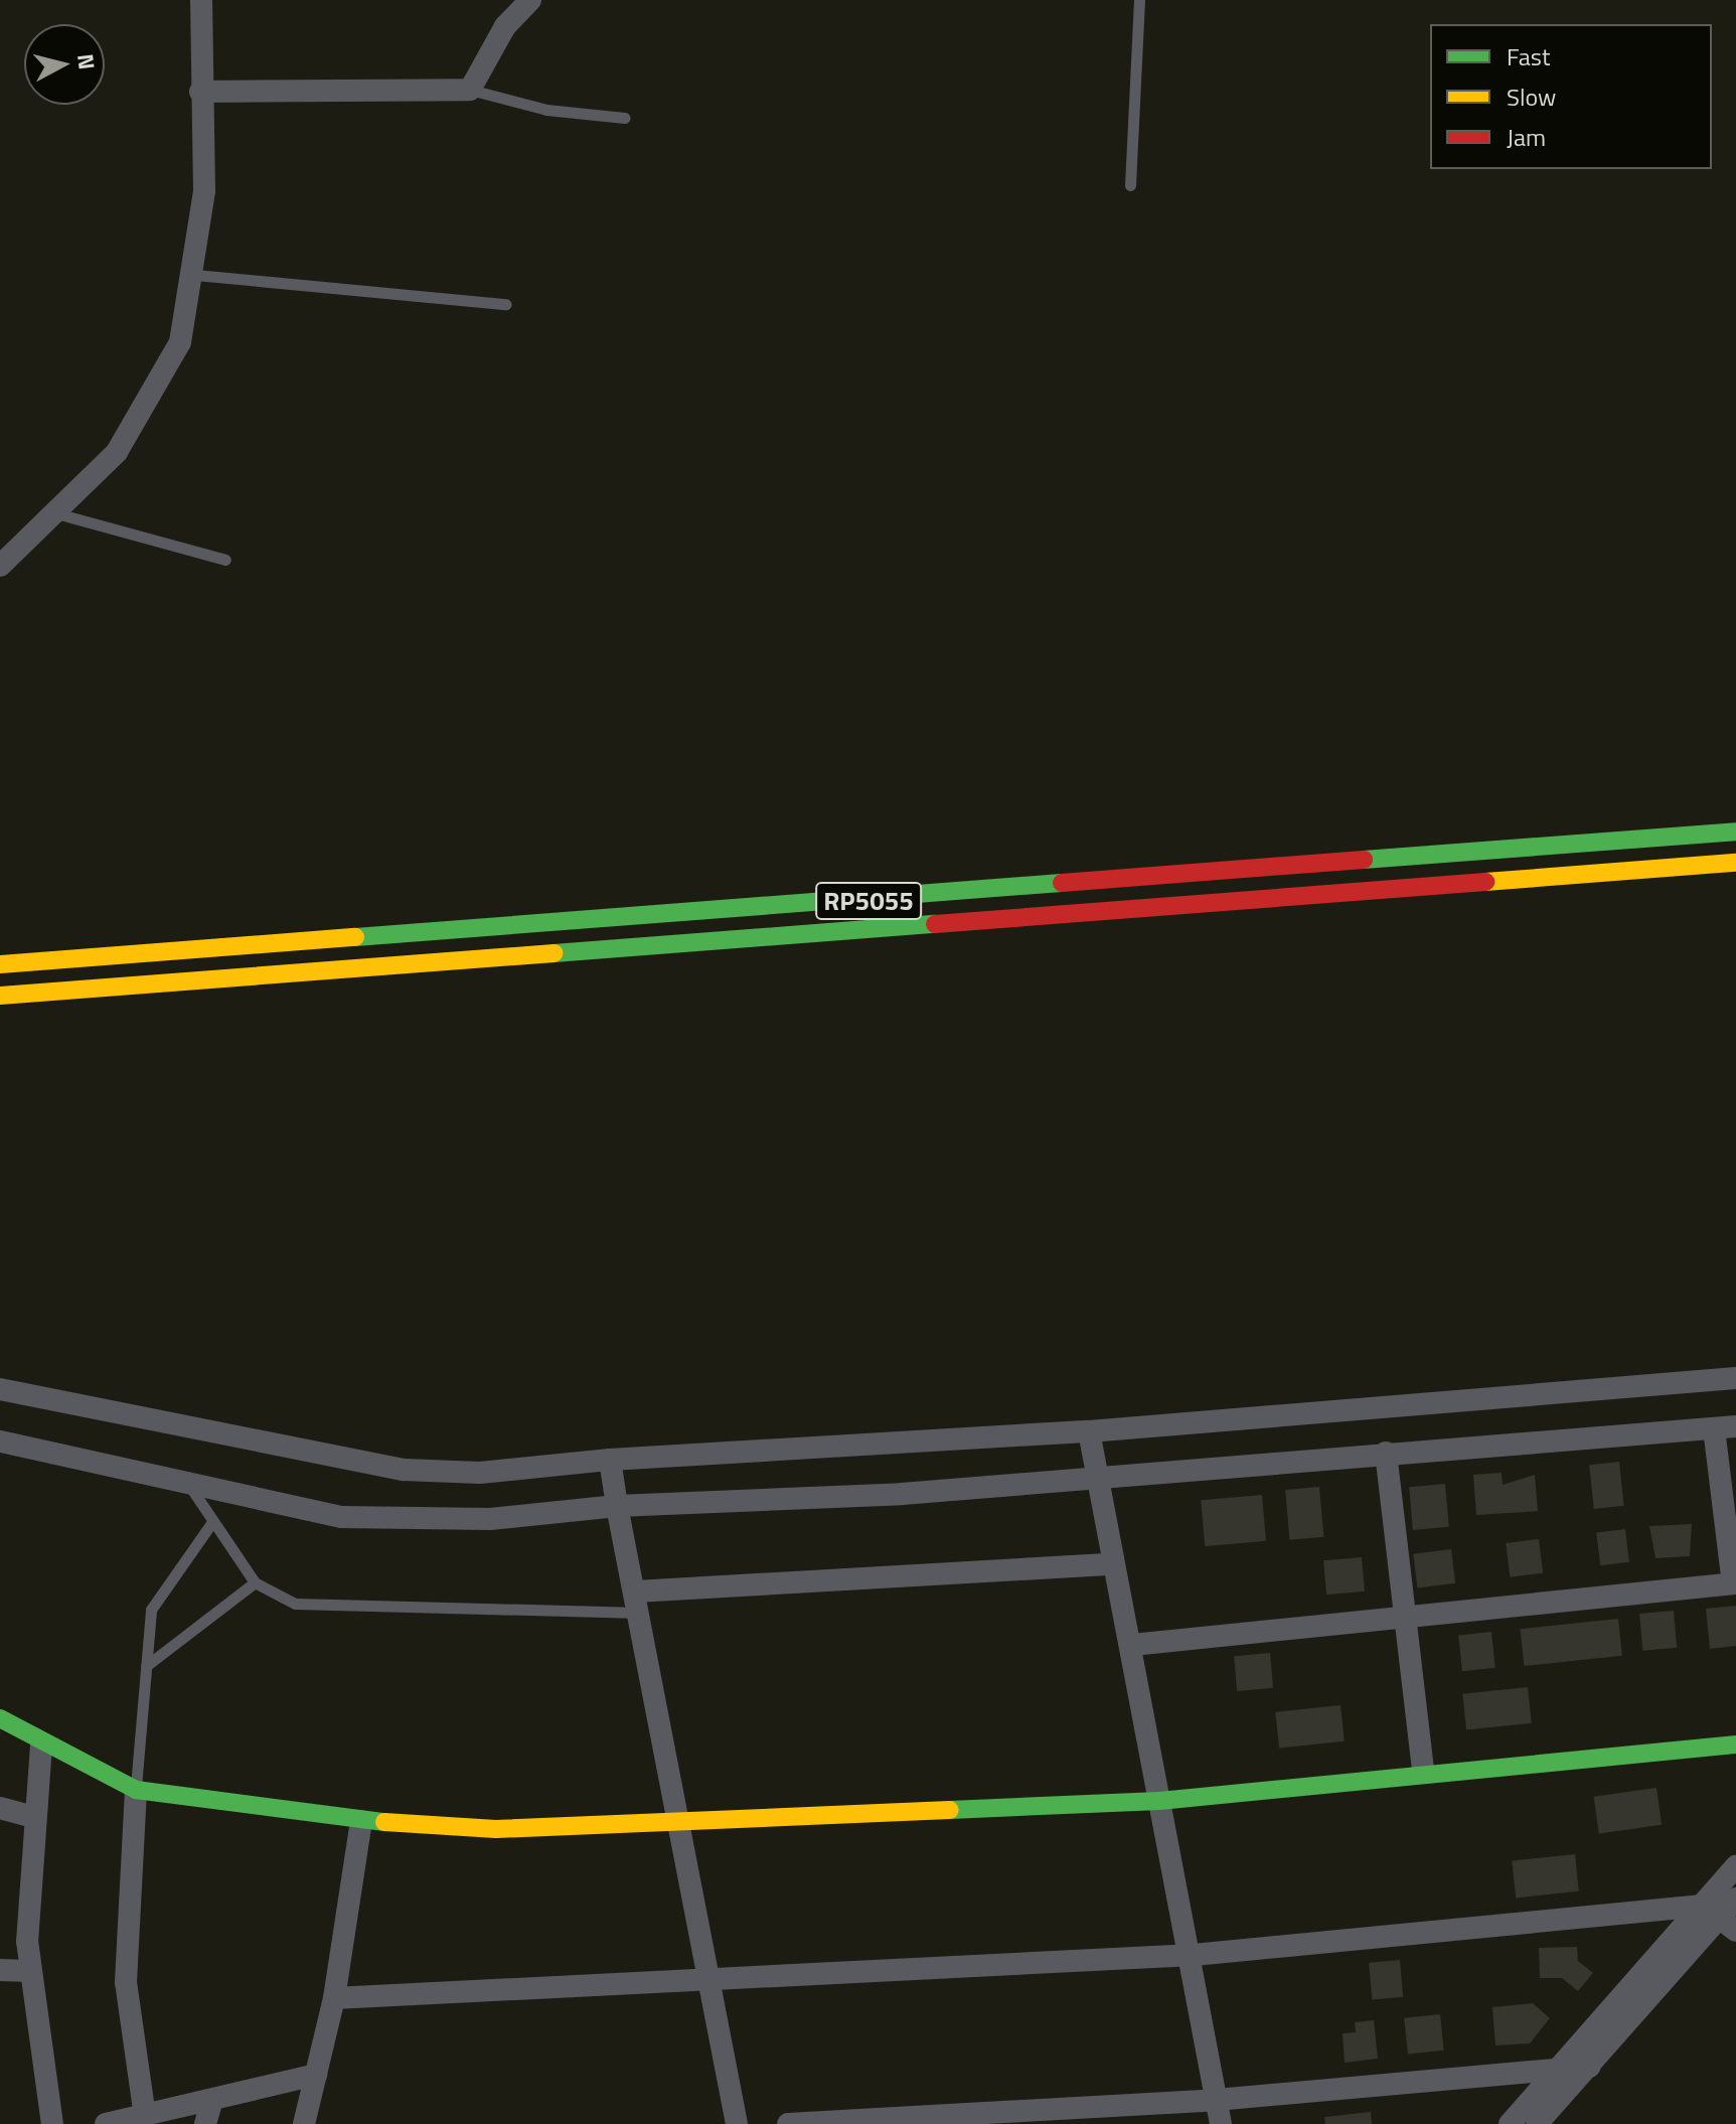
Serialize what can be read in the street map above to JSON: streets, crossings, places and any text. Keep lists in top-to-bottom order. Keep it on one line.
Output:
{"streets":{"main road":["RP5055"]},"legend":["Fast","Slow","Jam"],"north":"right"}
